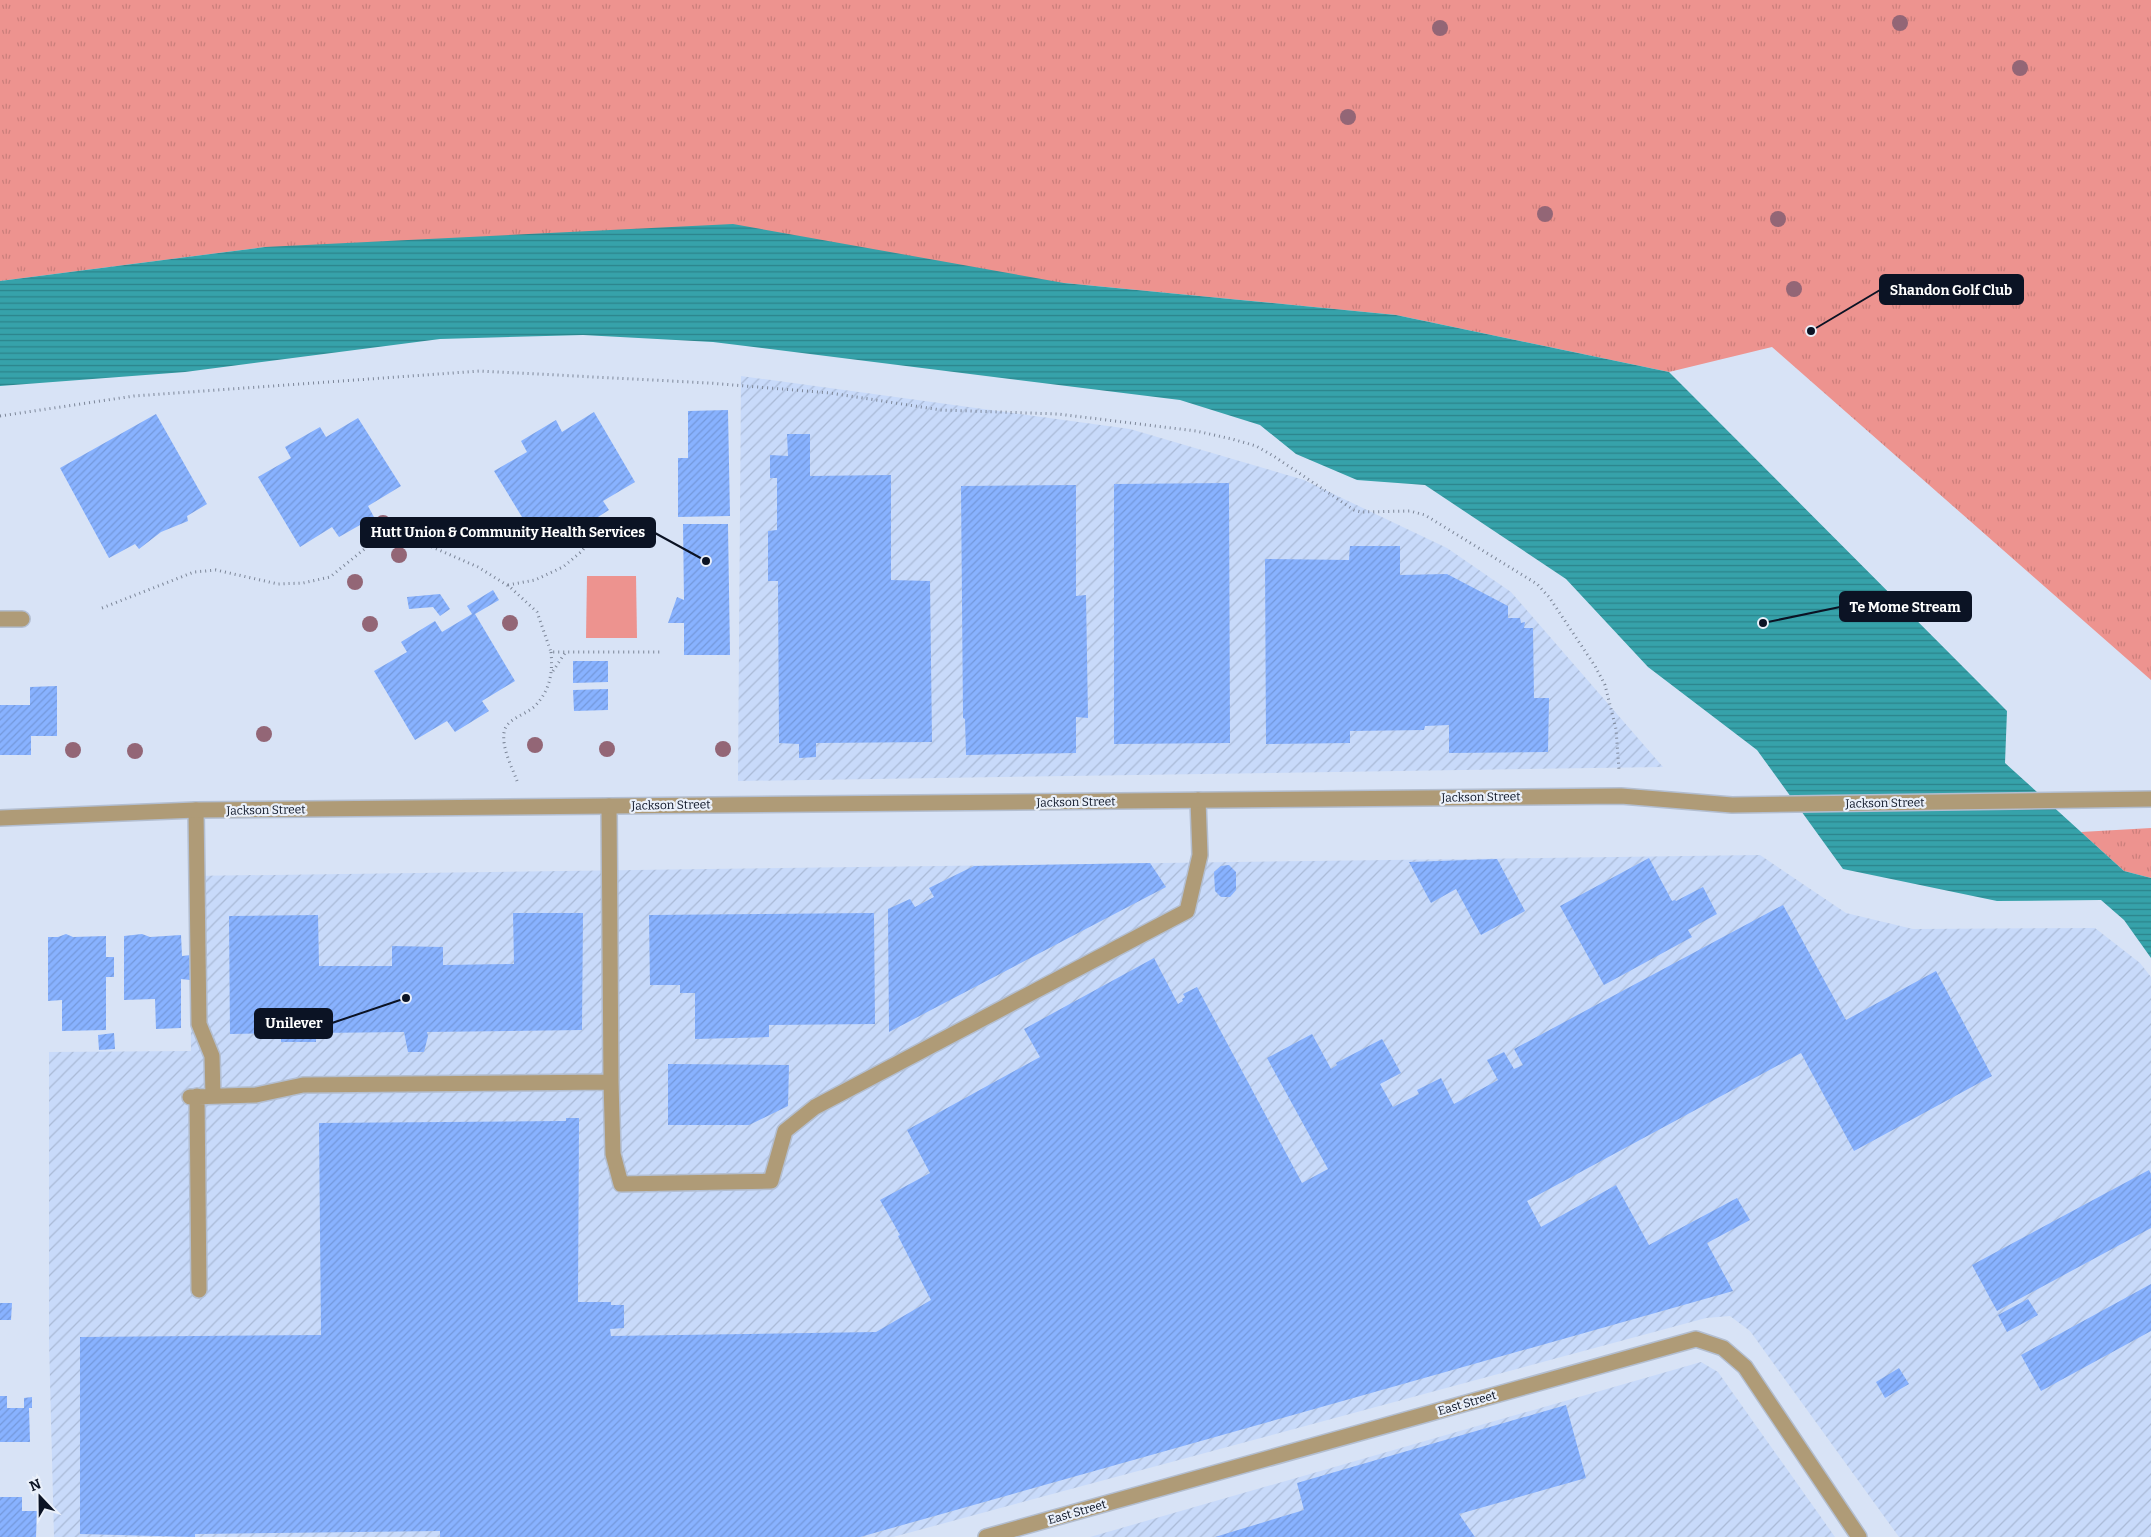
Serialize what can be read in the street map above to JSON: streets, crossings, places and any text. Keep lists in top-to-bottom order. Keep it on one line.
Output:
{"streets":{"street":["Jackson Street","East Street"]},"places":["Shandon Golf Club","Hutt Union & Community Health Services","Te Mome Stream","Unilever"],"north":"top"}
